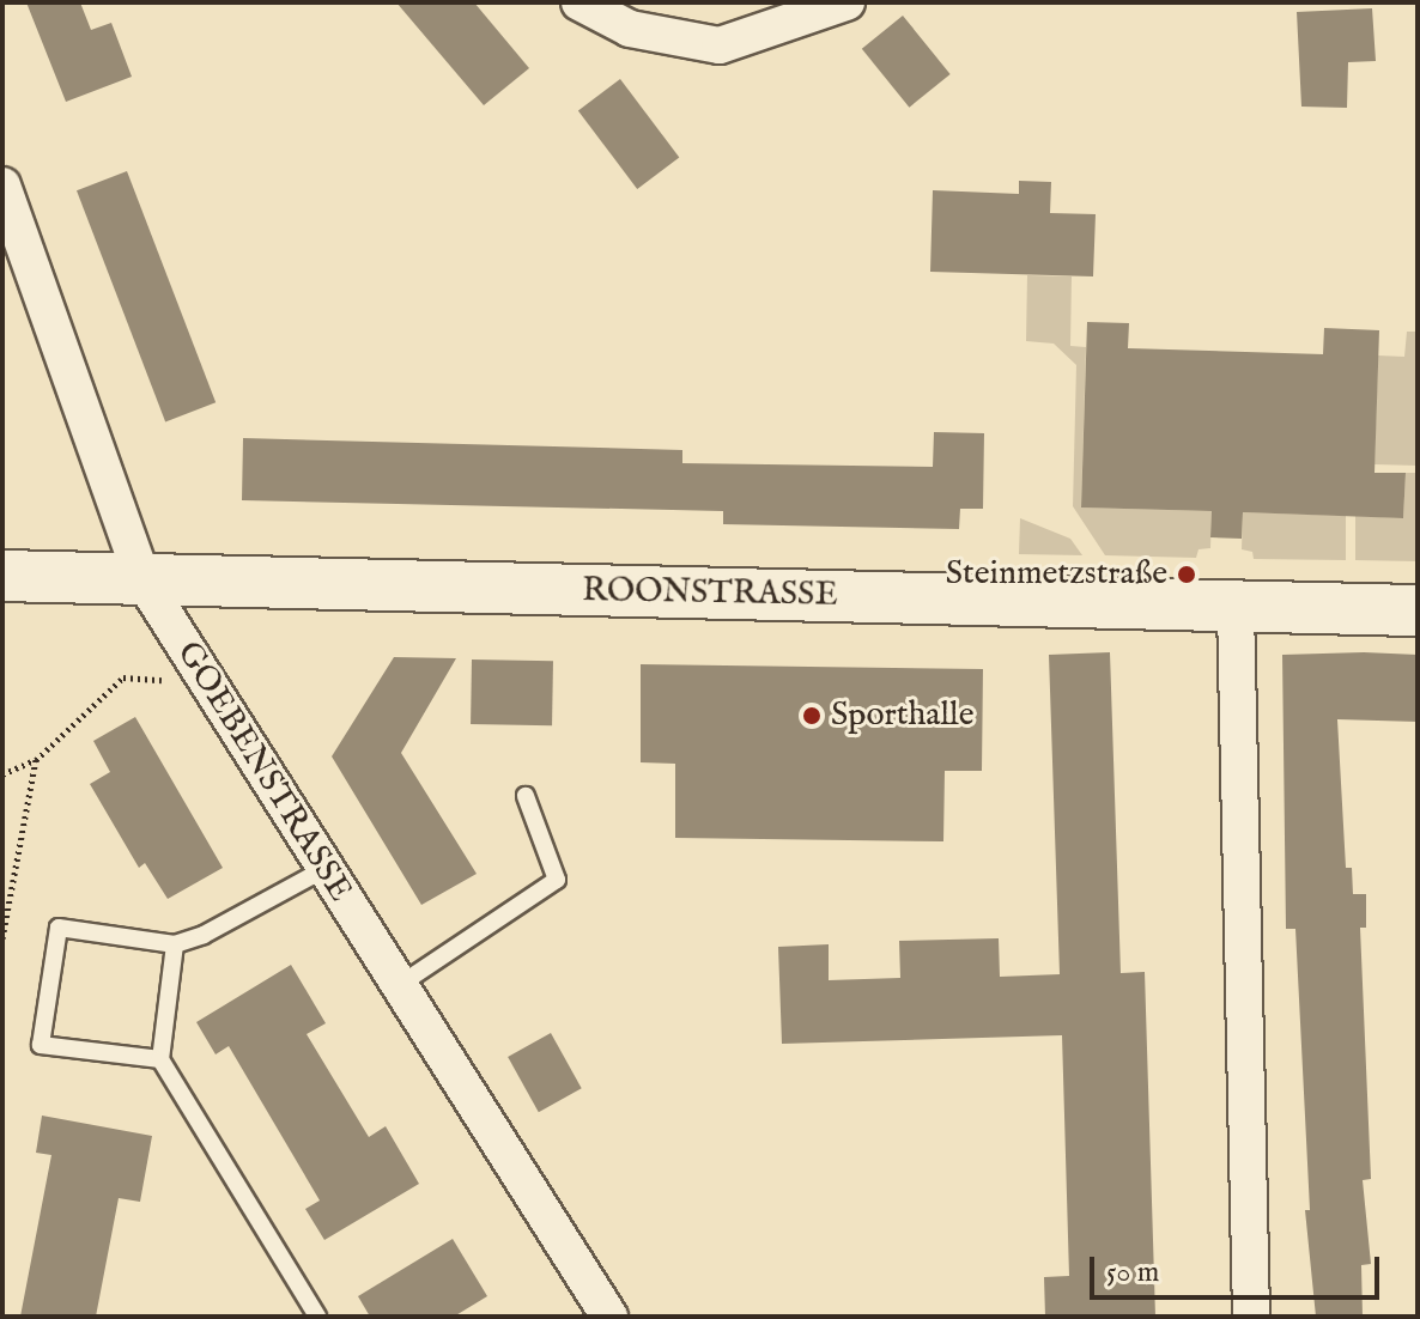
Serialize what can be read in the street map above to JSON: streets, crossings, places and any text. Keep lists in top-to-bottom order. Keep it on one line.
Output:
{"streets":{"street":["ROONSTRASSE","GOEBENSTRASSE"]},"crossings":[["ROONSTRASSE","GOEBENSTRASSE"]],"places":["Steinmetzstraße","Sporthalle"],"scale_bar":"50 m"}
